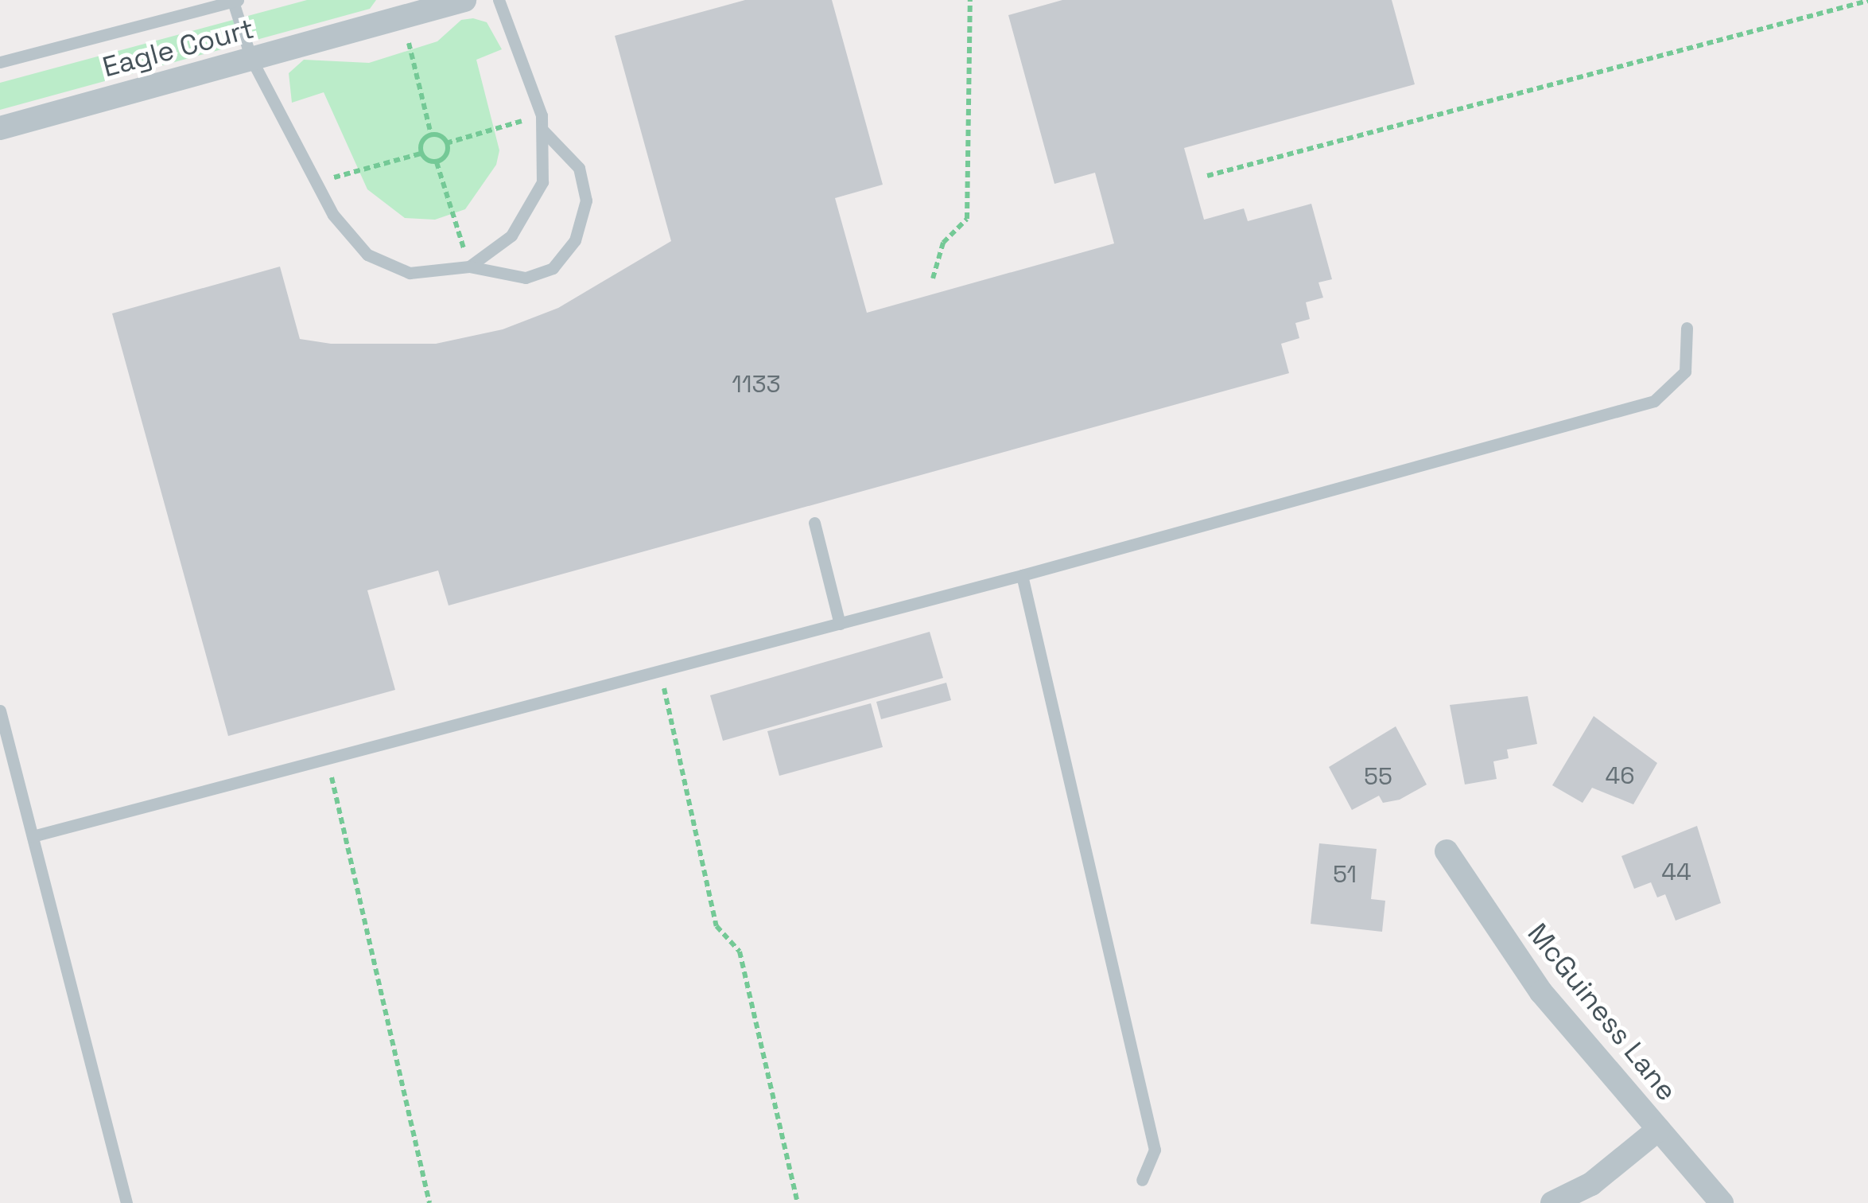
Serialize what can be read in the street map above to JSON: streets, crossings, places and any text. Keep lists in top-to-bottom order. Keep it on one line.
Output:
{"streets":{"street":["Eagle Court","McGuiness Lane"]},"house_numbers":["1133","46","55","44","51"]}
